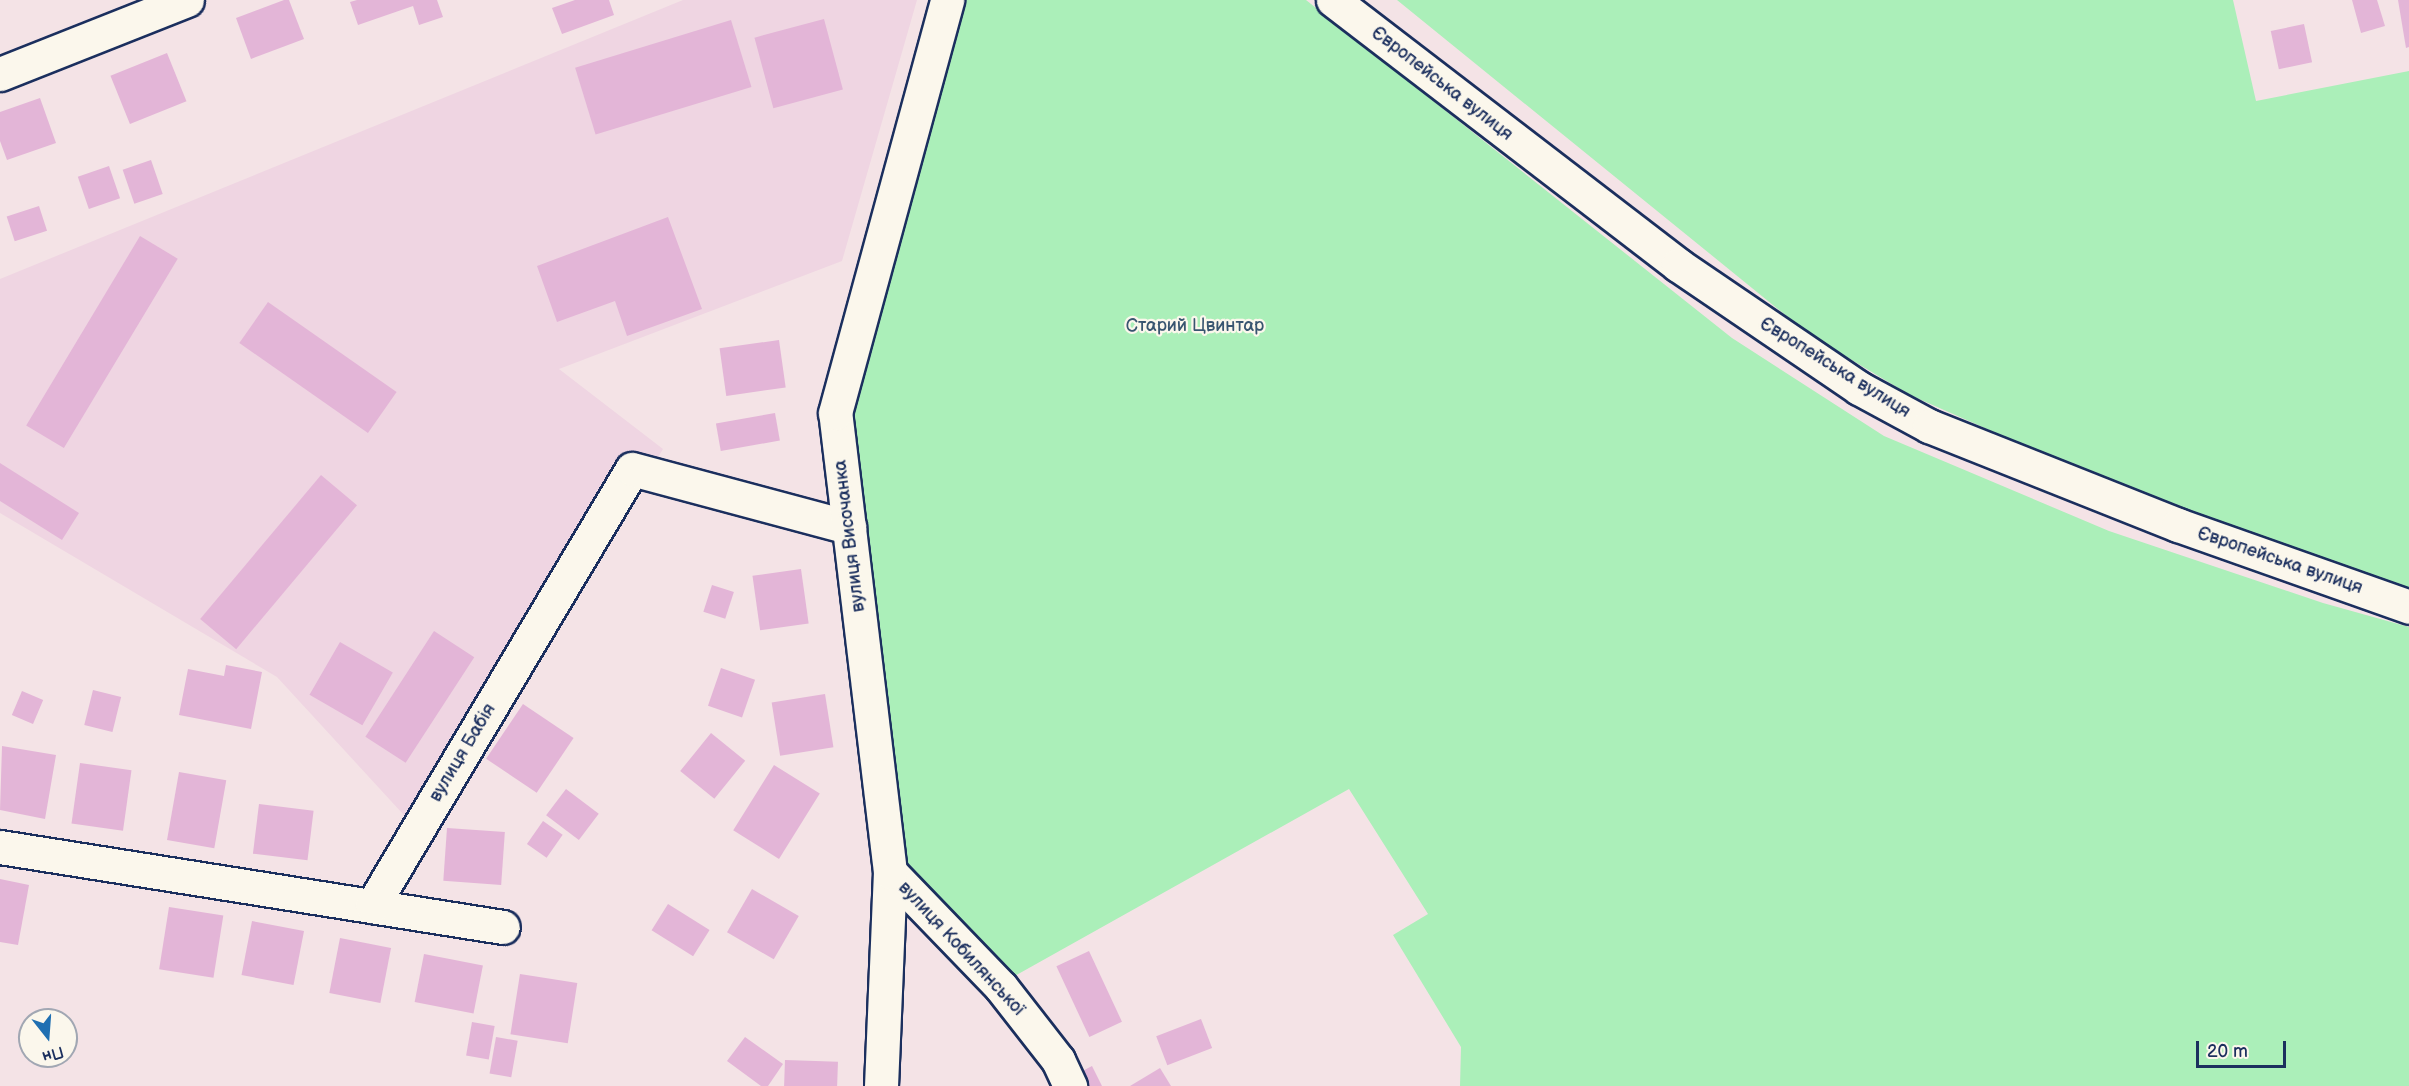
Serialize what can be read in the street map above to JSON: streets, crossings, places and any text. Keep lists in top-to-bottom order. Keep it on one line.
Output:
{"streets":{"street":["Європейська вулиця","вулиця Височанка","вулиця Бабія","вулиця Кобилянської"]},"crossings":[["вулиця Височанка","вулиця Бабія"],["вулиця Височанка","вулиця Кобилянської"]],"parks":["Старий Цвинтар"],"scale_bar":"20 m","north":"bottom"}
